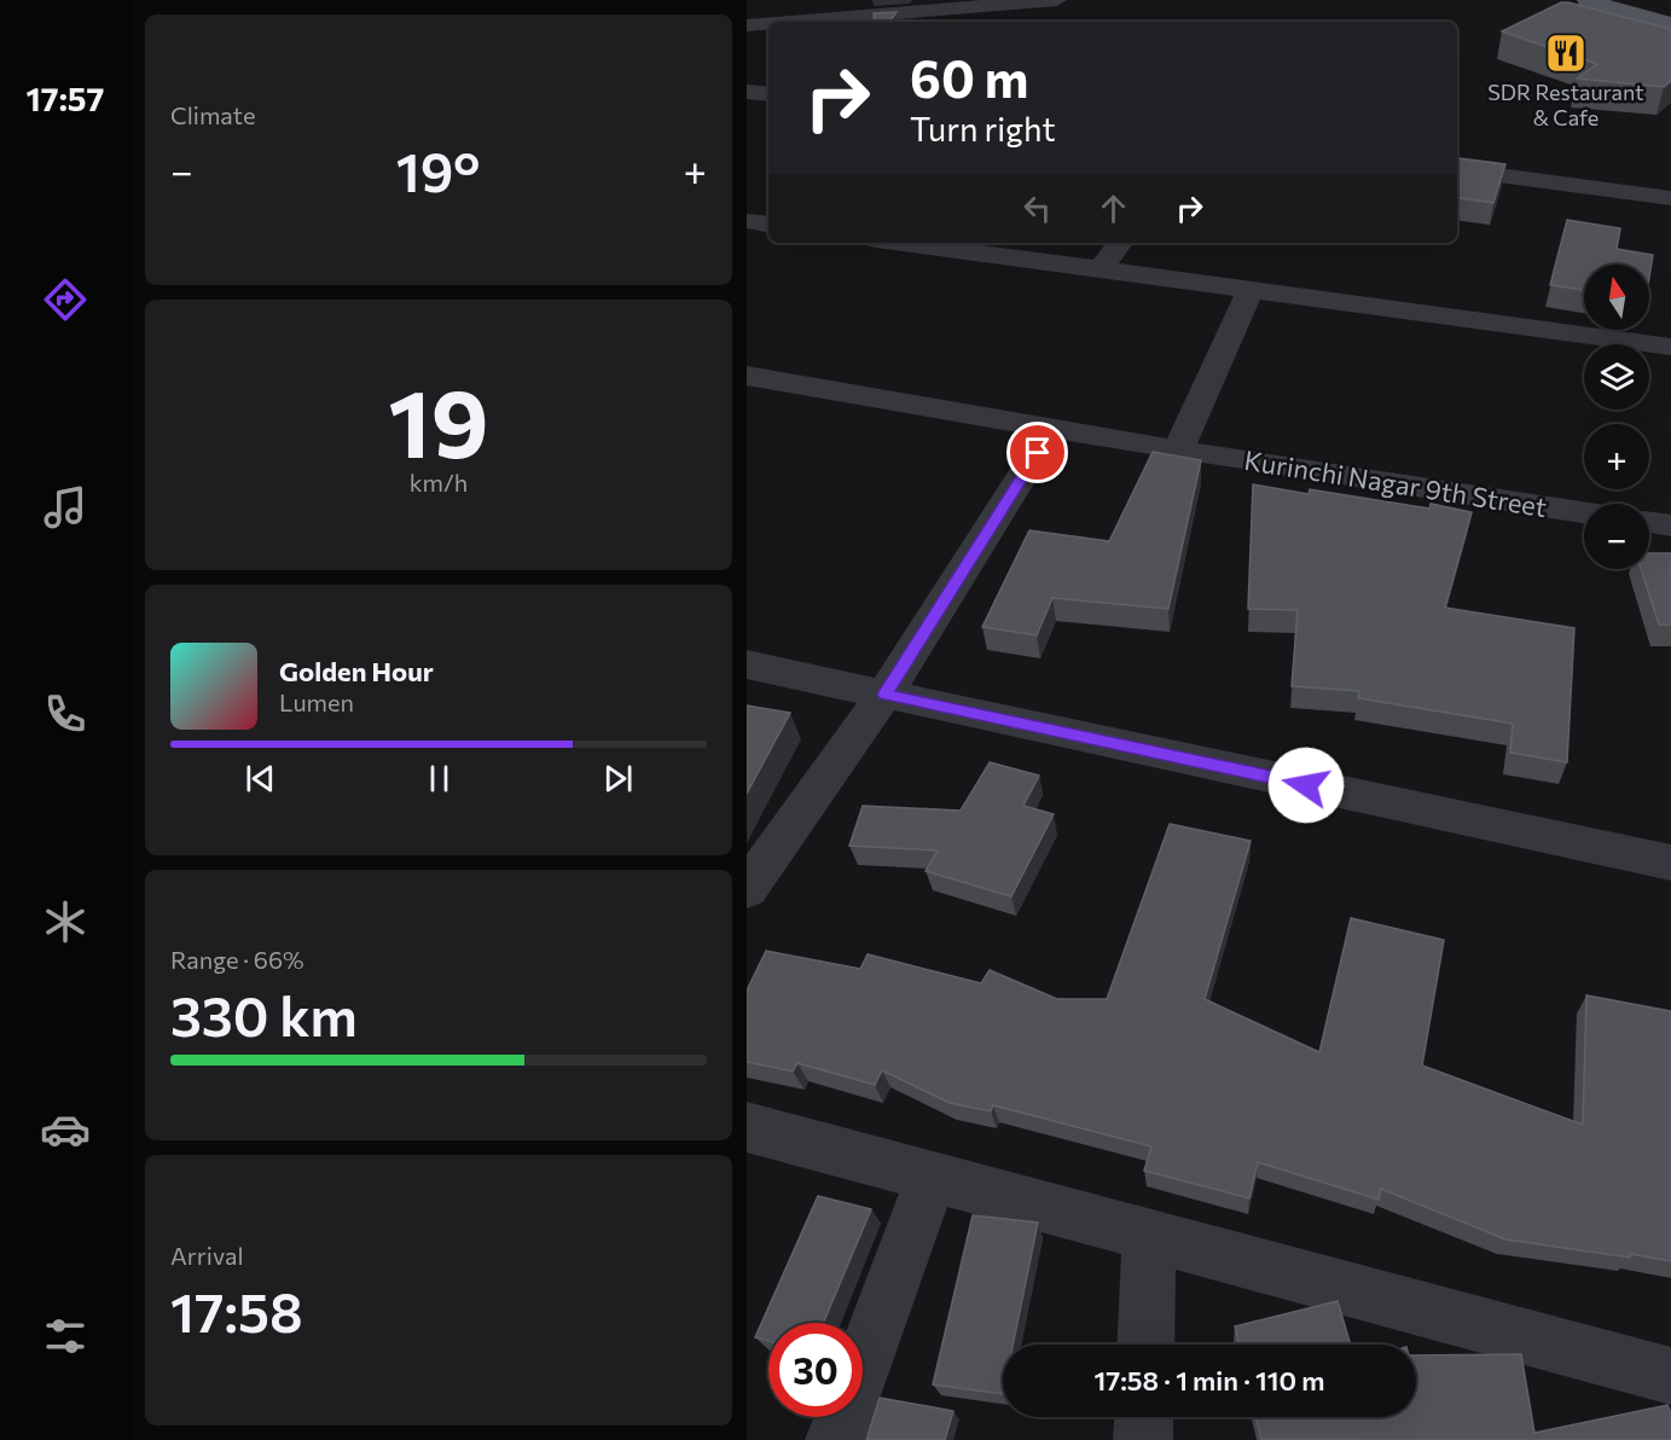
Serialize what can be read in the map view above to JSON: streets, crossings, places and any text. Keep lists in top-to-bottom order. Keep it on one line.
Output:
{"streets":{"street":["Kurinchi Nagar 9th Street"]},"places":{"restaurant":["SDR Restaurant & Cafe"]},"north":"top","page":{"tabs":"17:57","tile":["Climate",["19","km/h"],["Range · 66%","330 km"],["Arrival","17:58"]],"turn":["60 m","Turn right"],"heat":["−","19°","+"],"map_buttons":["+","−"],"song":["Golden Hour","Lumen"],"limit":"30","trip":"17:58 · 1 min · 110 m"}}
